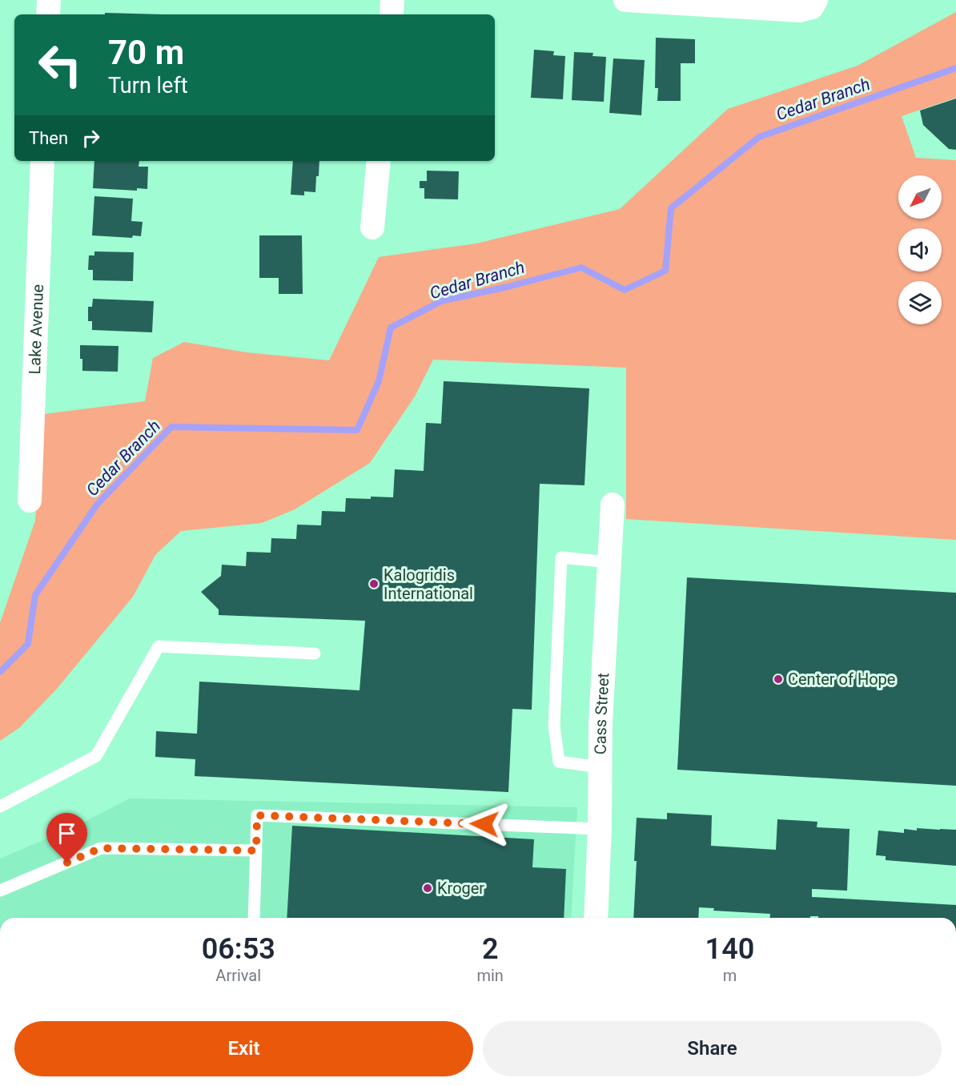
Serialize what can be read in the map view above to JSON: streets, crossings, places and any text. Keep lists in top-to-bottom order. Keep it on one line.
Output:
{"streets":{"street":["Lake Avenue","Cass Street"]},"water":["Cedar Branch"],"places":["Kalogridis International","Center of Hope","Kroger"],"north":"bottom left","page":{"turn":["70 m","Turn left"],"then":"Then","eta":["06:53","Arrival","2","min","140","m"],"buttons":["Exit","Share"]}}
